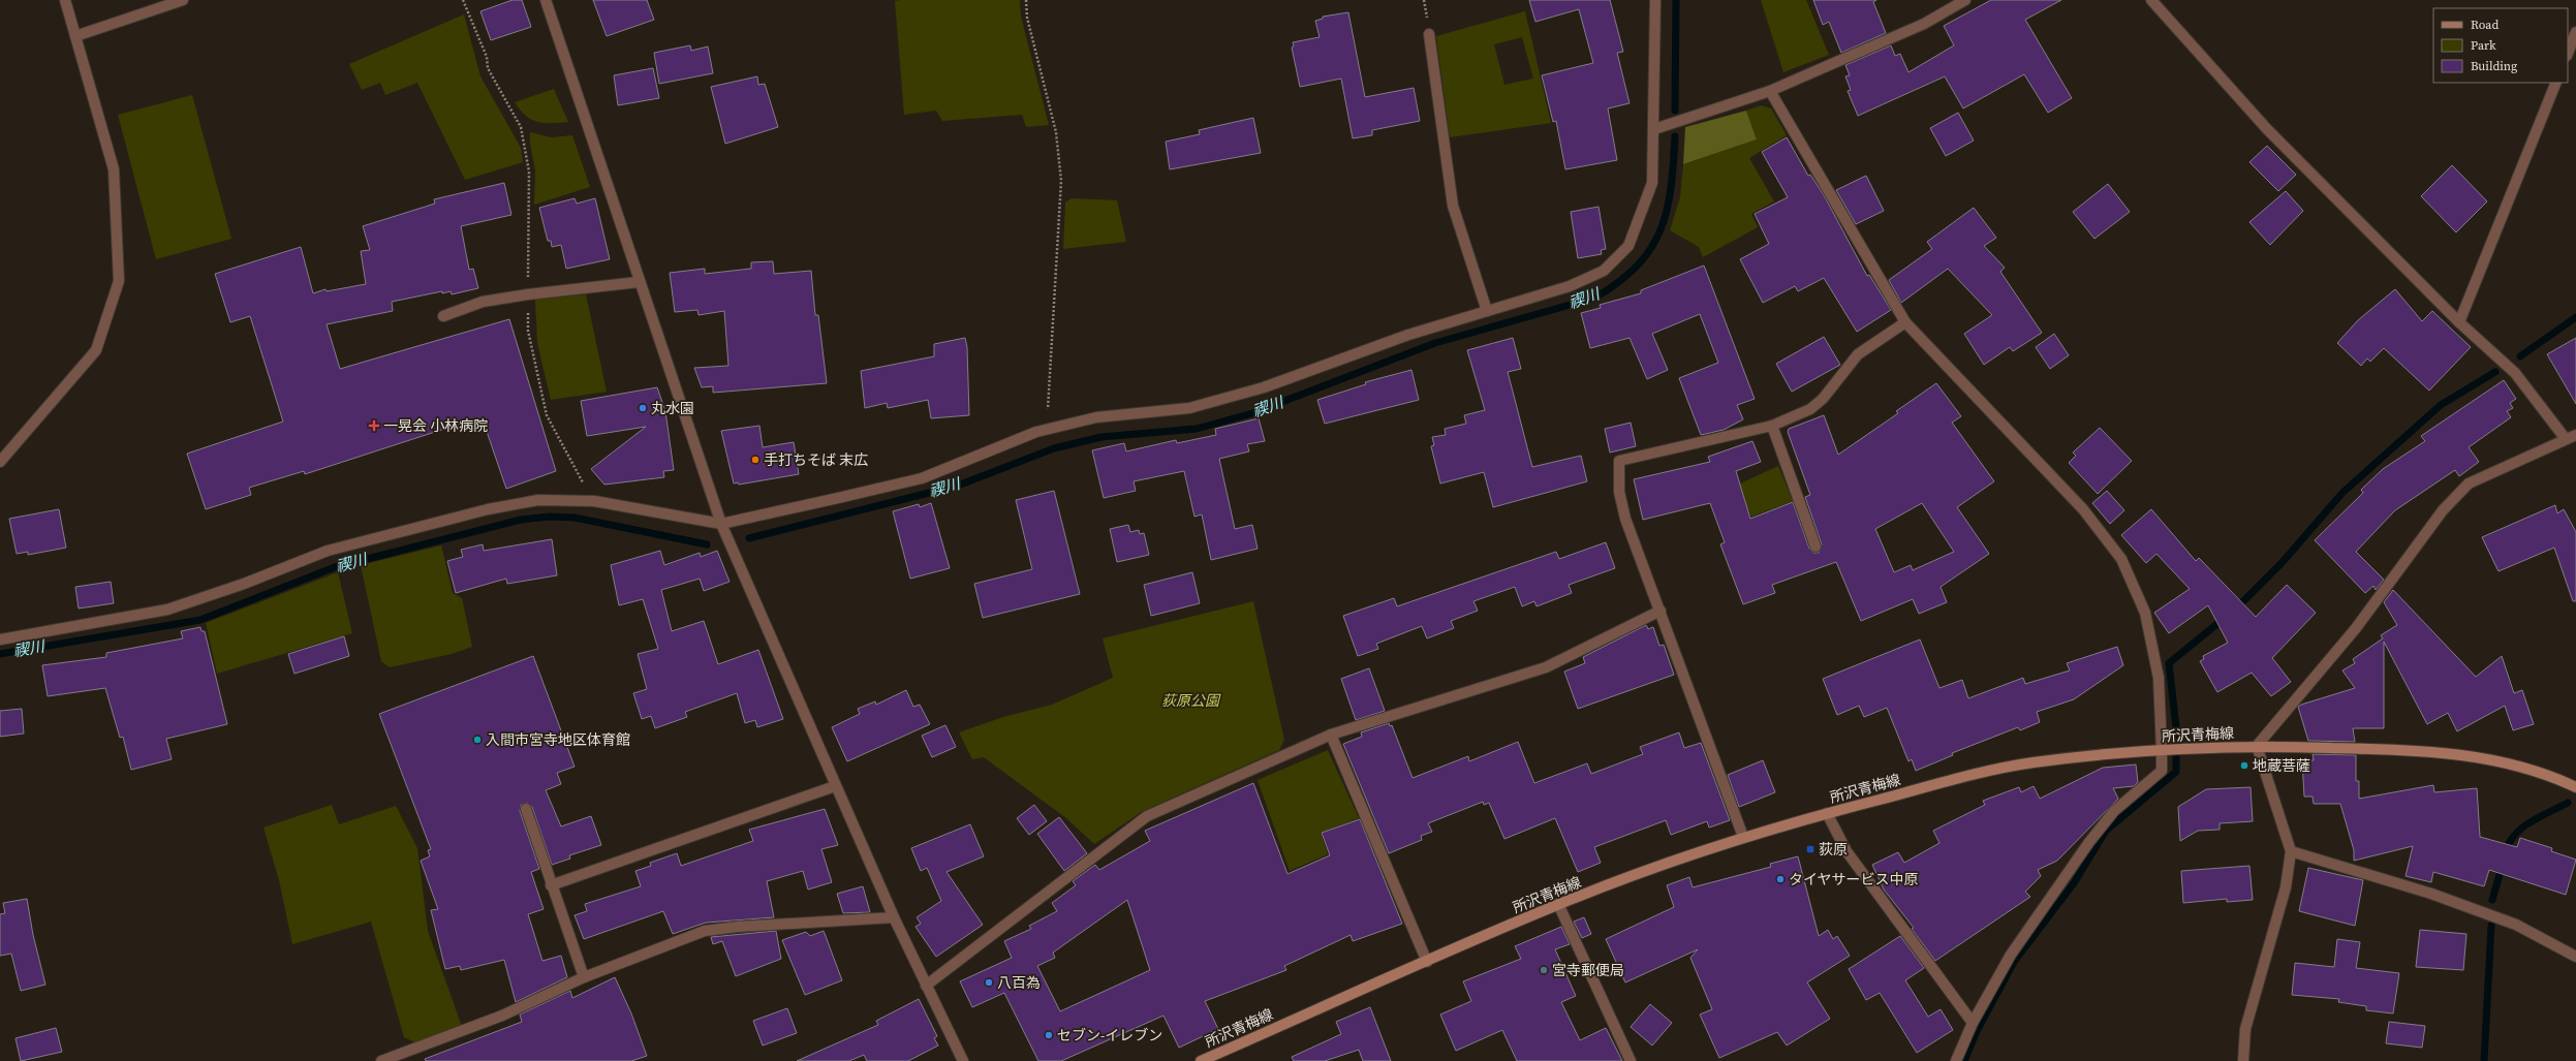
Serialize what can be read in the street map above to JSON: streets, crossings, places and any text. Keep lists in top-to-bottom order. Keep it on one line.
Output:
{"streets":{"main road":["所沢青梅線"]},"water":["禊川"],"parks":["荻原公園"],"places":{"other":["丸水園","手打ちそば 末広","入間市宮寺地区体育館","地蔵菩薩","タイヤサービス中原","宮寺郵便局","八百為","セブン-イレブン"],"health":["一晃会 小林病院"],"transit":["荻原"]},"legend":["Road","Park","Building"]}
